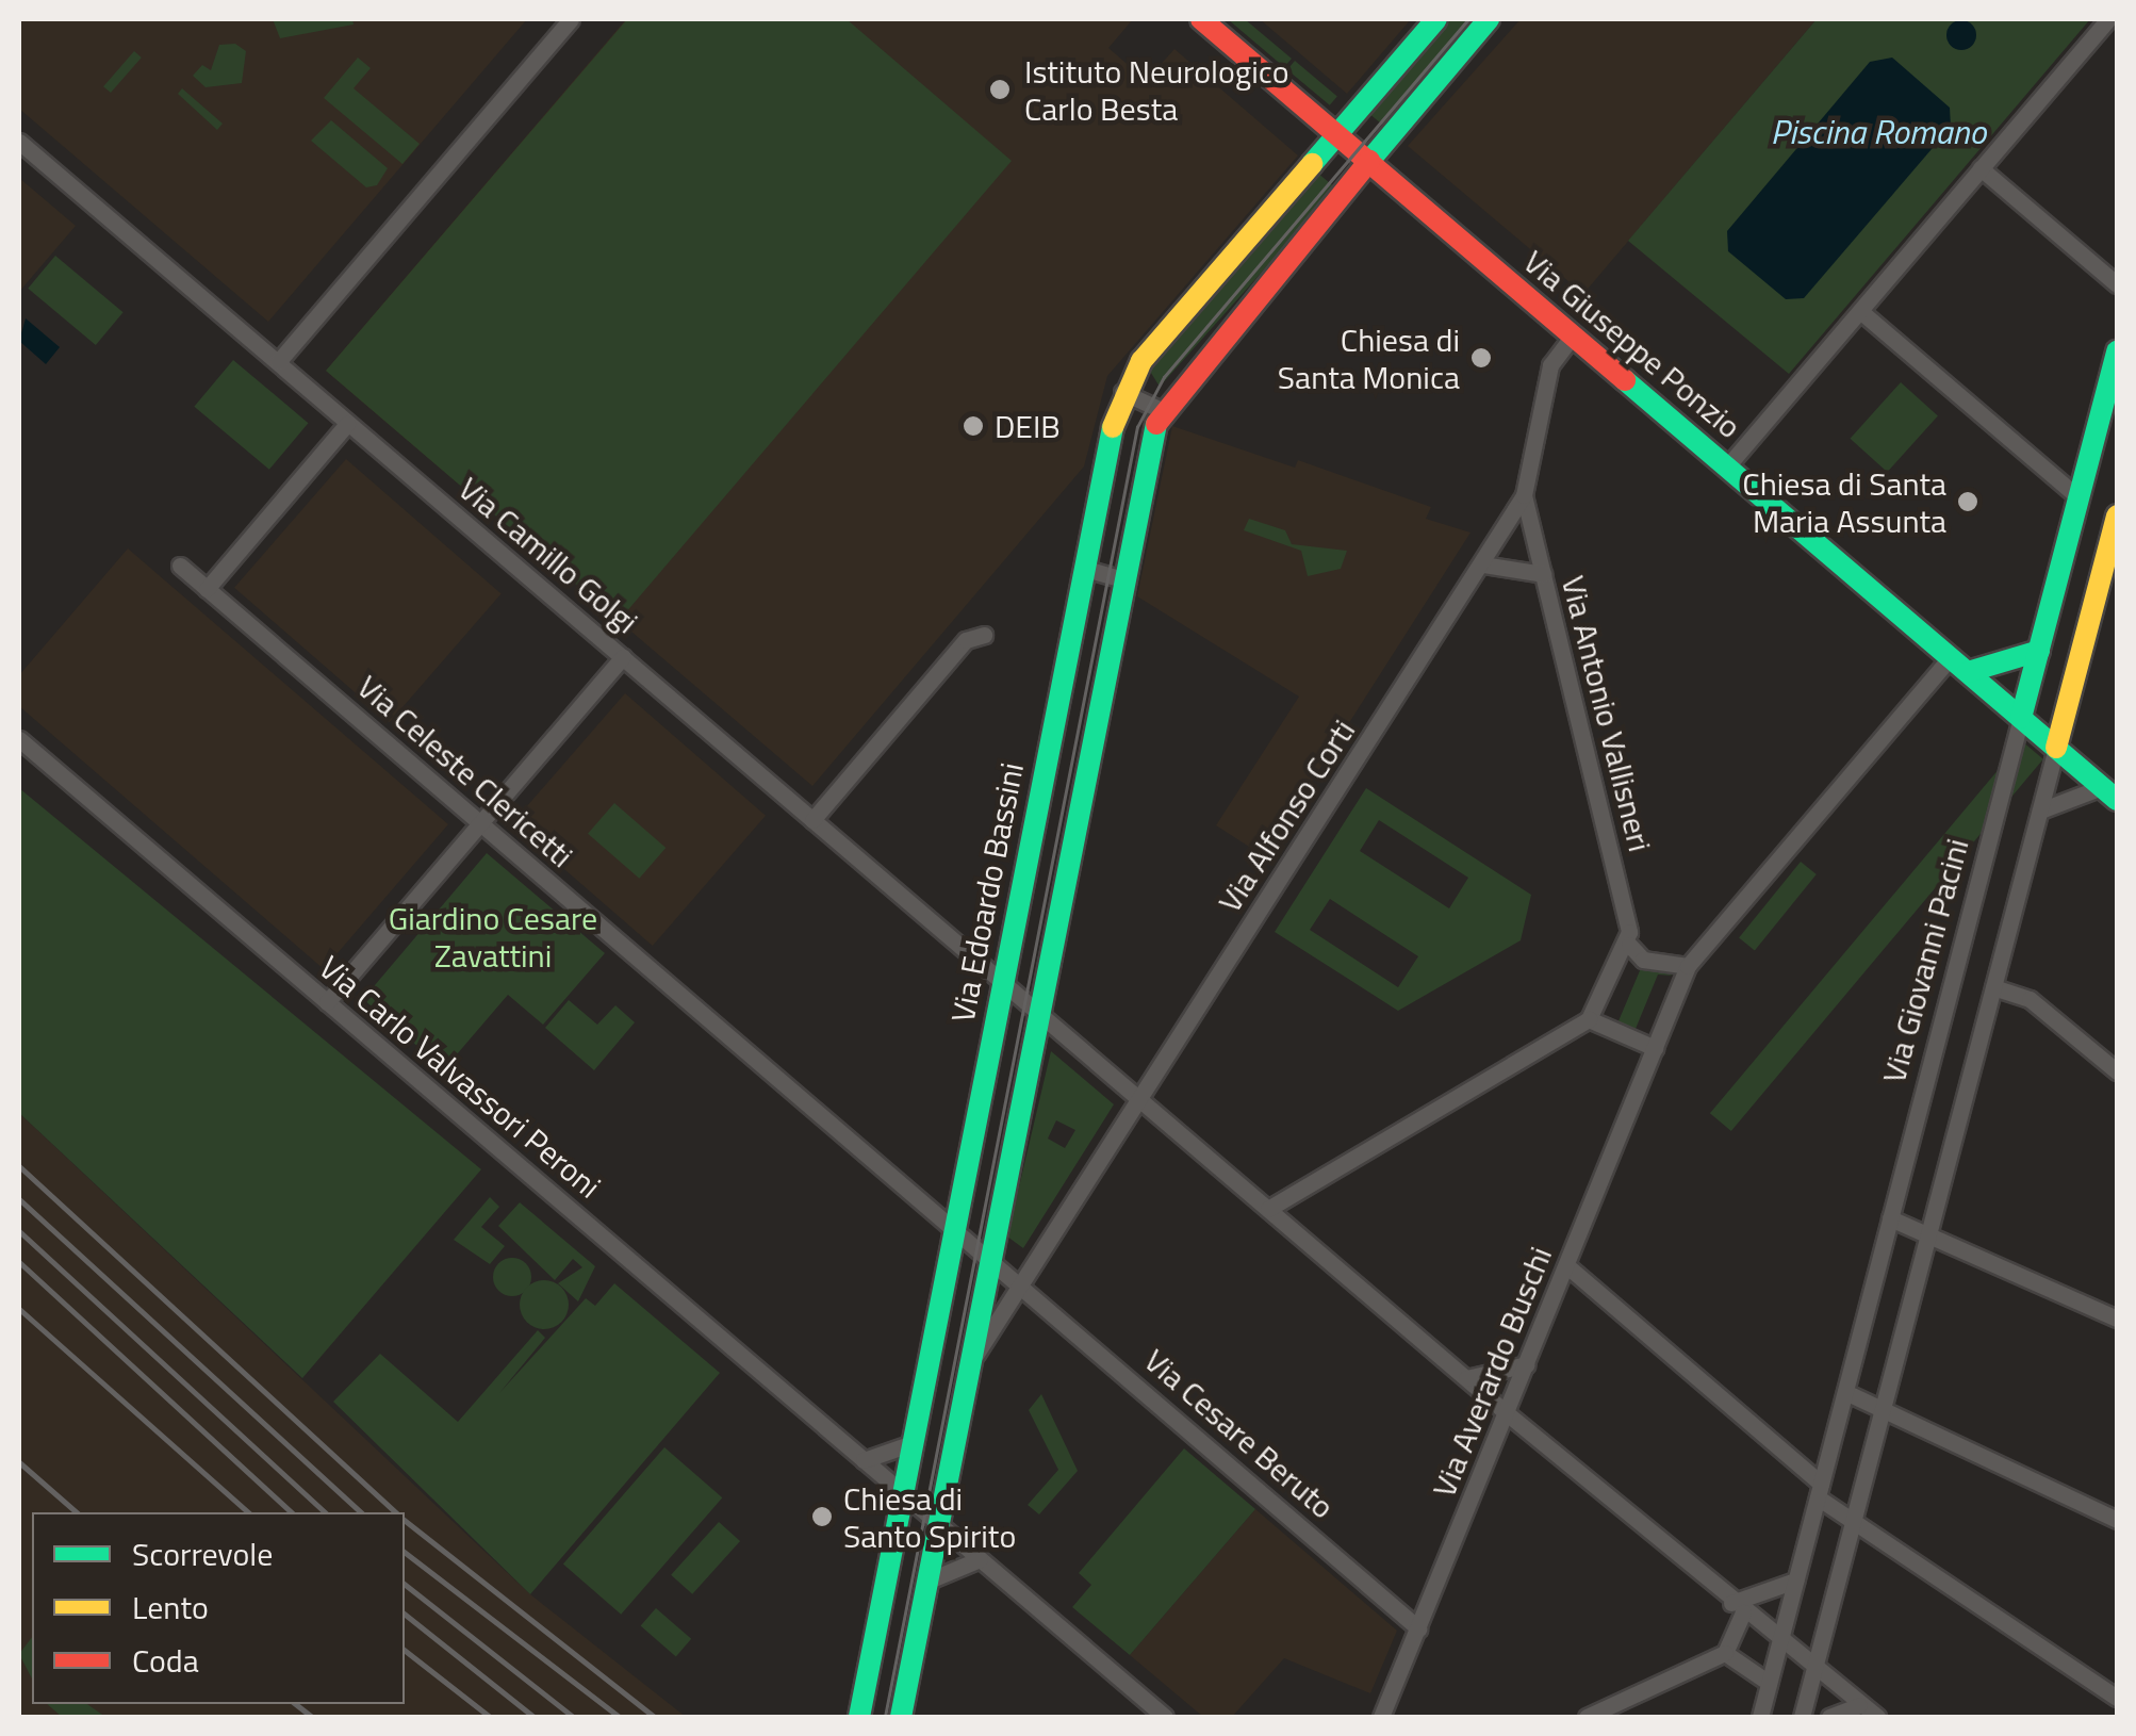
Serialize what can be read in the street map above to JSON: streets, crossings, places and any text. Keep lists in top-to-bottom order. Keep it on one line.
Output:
{"streets":{"street":["Via Giuseppe Ponzio","Via Camillo Golgi","Via Antonio Vallisneri","Via Celeste Clericetti","Via Alfonso Corti","Via Edoardo Bassini","Via Giovanni Pacini","Via Carlo Valvassori Peroni","Via Averardo Buschi","Via Cesare Beruto"]},"crossings":[["Via Giuseppe Ponzio","Via Alfonso Corti"],["Via Giuseppe Ponzio","Via Edoardo Bassini"],["Via Giuseppe Ponzio","Via Giovanni Pacini"],["Via Giuseppe Ponzio","Via Averardo Buschi"],["Via Camillo Golgi","Via Edoardo Bassini"],["Via Antonio Vallisneri","Via Alfonso Corti"],["Via Celeste Clericetti","Via Edoardo Bassini"],["Via Edoardo Bassini","Via Carlo Valvassori Peroni"],["Via Averardo Buschi","Via Cesare Beruto"]],"water":["Piscina Romano"],"parks":["Giardino Cesare Zavattini"],"places":["Istituto Neurologico Carlo Besta","Chiesa di Santa Monica","DEIB","Chiesa di Santa Maria Assunta","Chiesa di Santo Spirito"],"legend":["Scorrevole","Lento","Coda"]}
